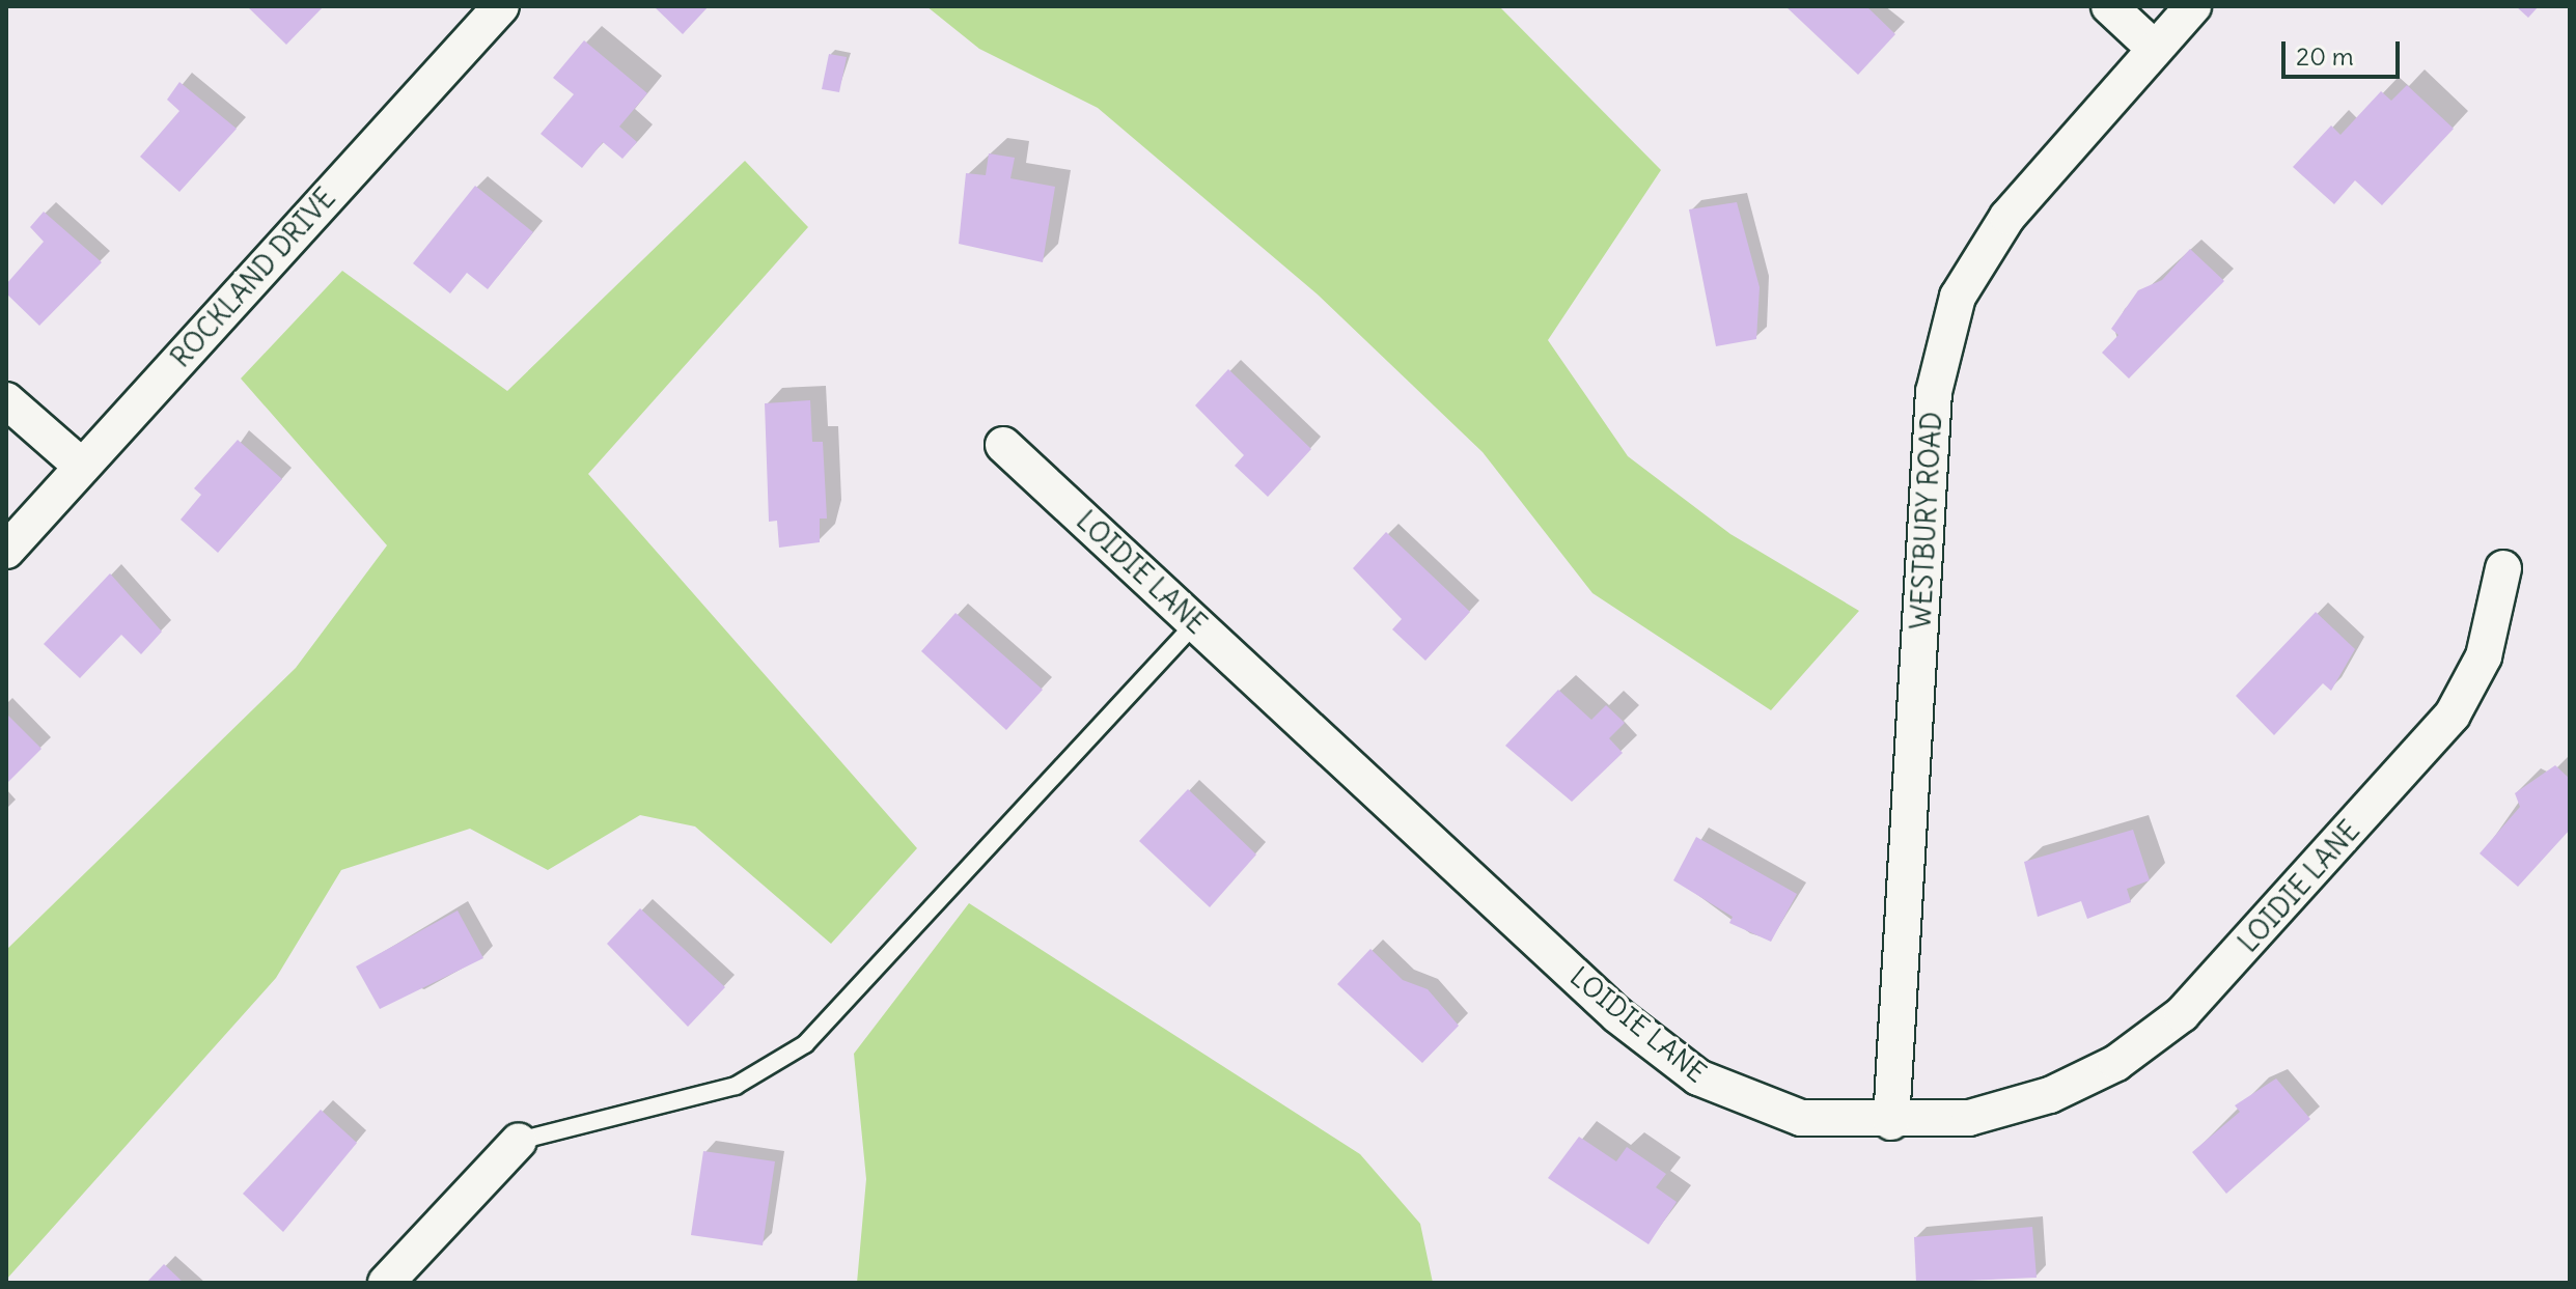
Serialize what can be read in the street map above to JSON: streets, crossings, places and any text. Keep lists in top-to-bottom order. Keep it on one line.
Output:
{"streets":{"street":["ROCKLAND DRIVE","WESTBURY ROAD","LOIDIE LANE"]},"crossings":[["WESTBURY ROAD","LOIDIE LANE"]],"scale_bar":"20 m"}
